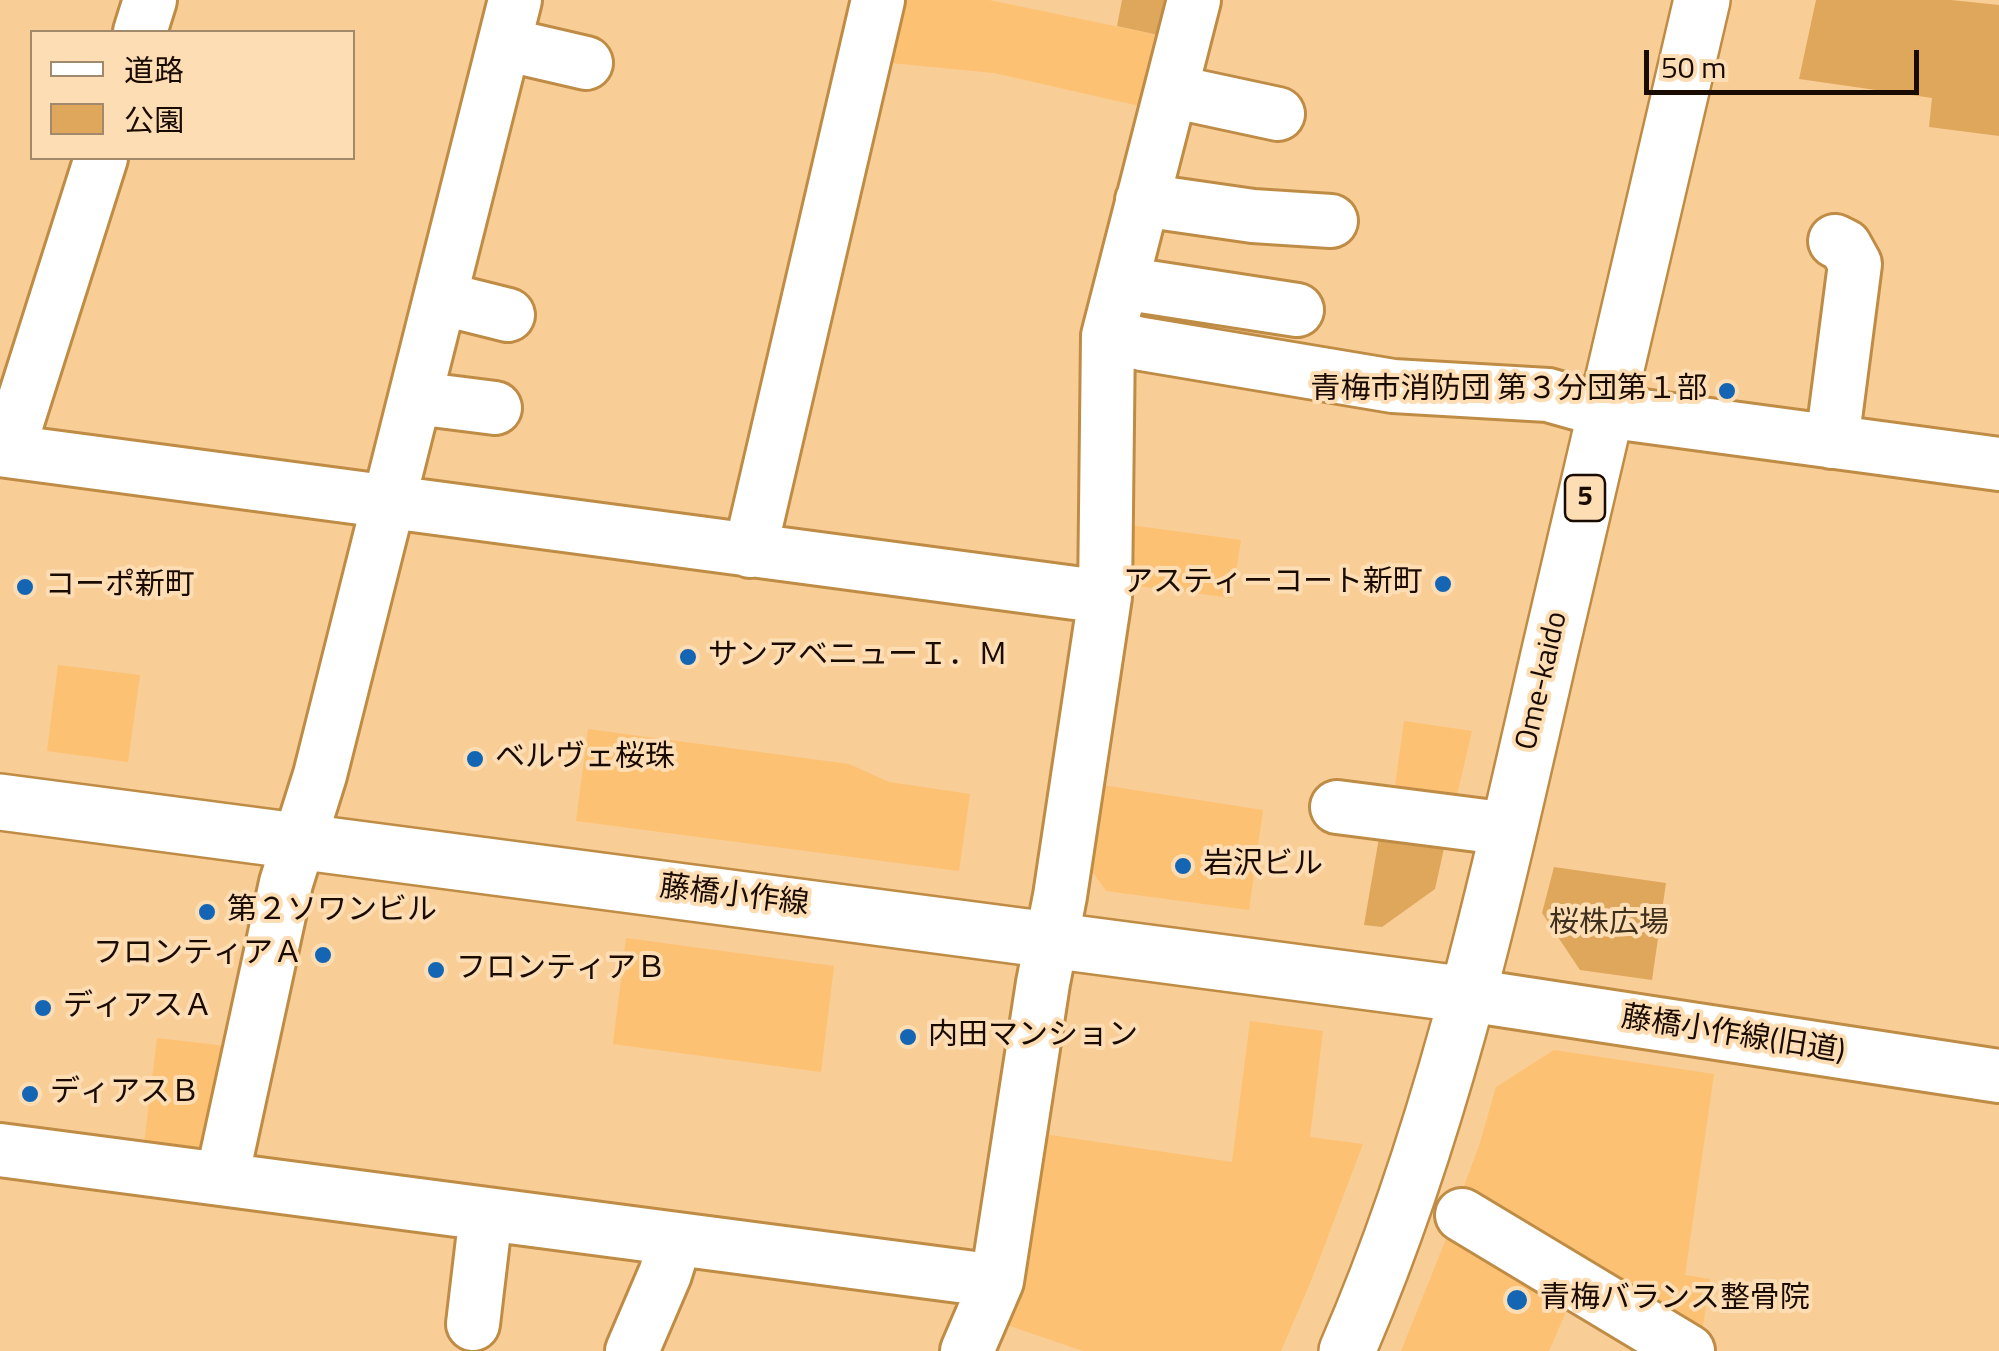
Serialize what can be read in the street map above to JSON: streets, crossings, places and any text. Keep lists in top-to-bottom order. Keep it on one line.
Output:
{"streets":{"main road":["5","Ome-kaido","藤橋小作線"],"street":["藤橋小作線(旧道)"]},"crossings":[["Ome-kaido","藤橋小作線"],["Ome-kaido","藤橋小作線(旧道)"],["藤橋小作線","藤橋小作線(旧道)"]],"parks":["桜株広場"],"places":["青梅市消防団 第３分団第１部","アスティーコート新町","コーポ新町","サンアベニューＩ．Ｍ","ベルヴェ桜珠","岩沢ビル","第２ソワンビル","フロンティアＡ","フロンティアＢ","ディアスＡ","内田マンション","ディアスＢ","青梅バランス整骨院"],"legend":["道路","公園"],"scale_bar":"50 m"}
